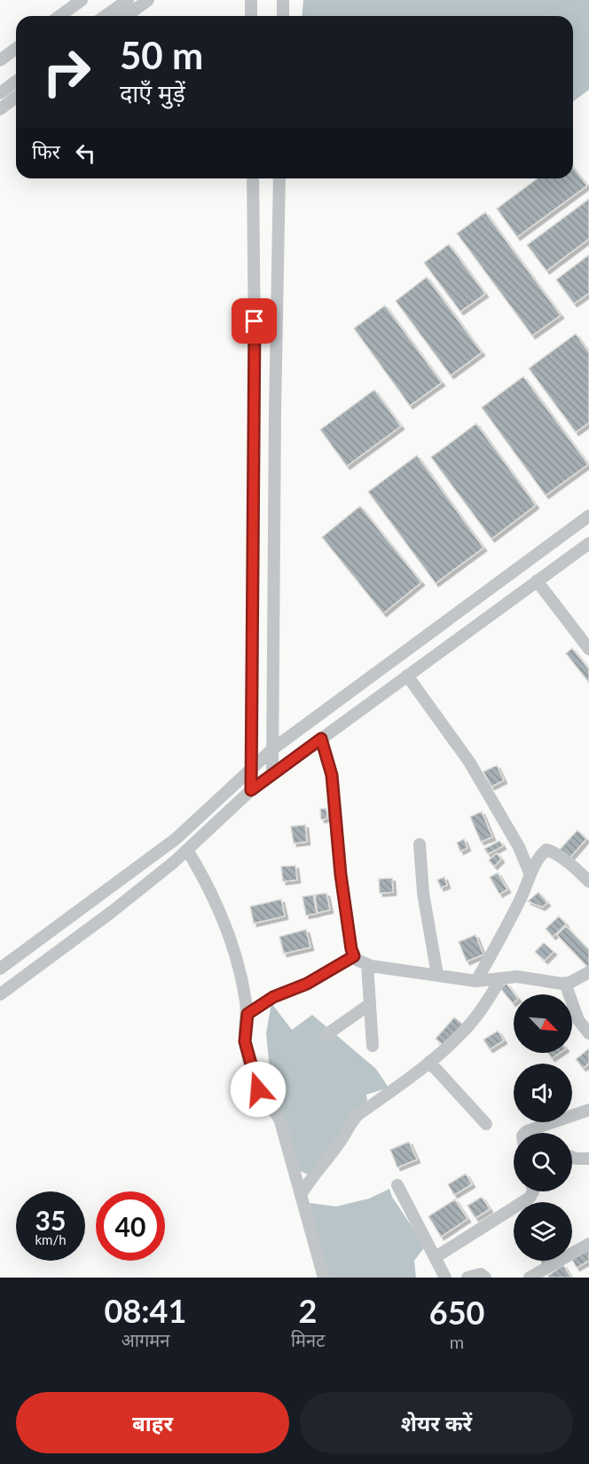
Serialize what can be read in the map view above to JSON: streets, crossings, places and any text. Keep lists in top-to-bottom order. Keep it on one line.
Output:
{"north":"bottom right","page":{"turn":["50 m","दाएँ मुड़ें"],"then":"फिर","speed":"35 km/h","limit":"40","eta":["08:41","आगमन","2","मिनट","650","m"],"buttons":["बाहर","शेयर करें"]}}
